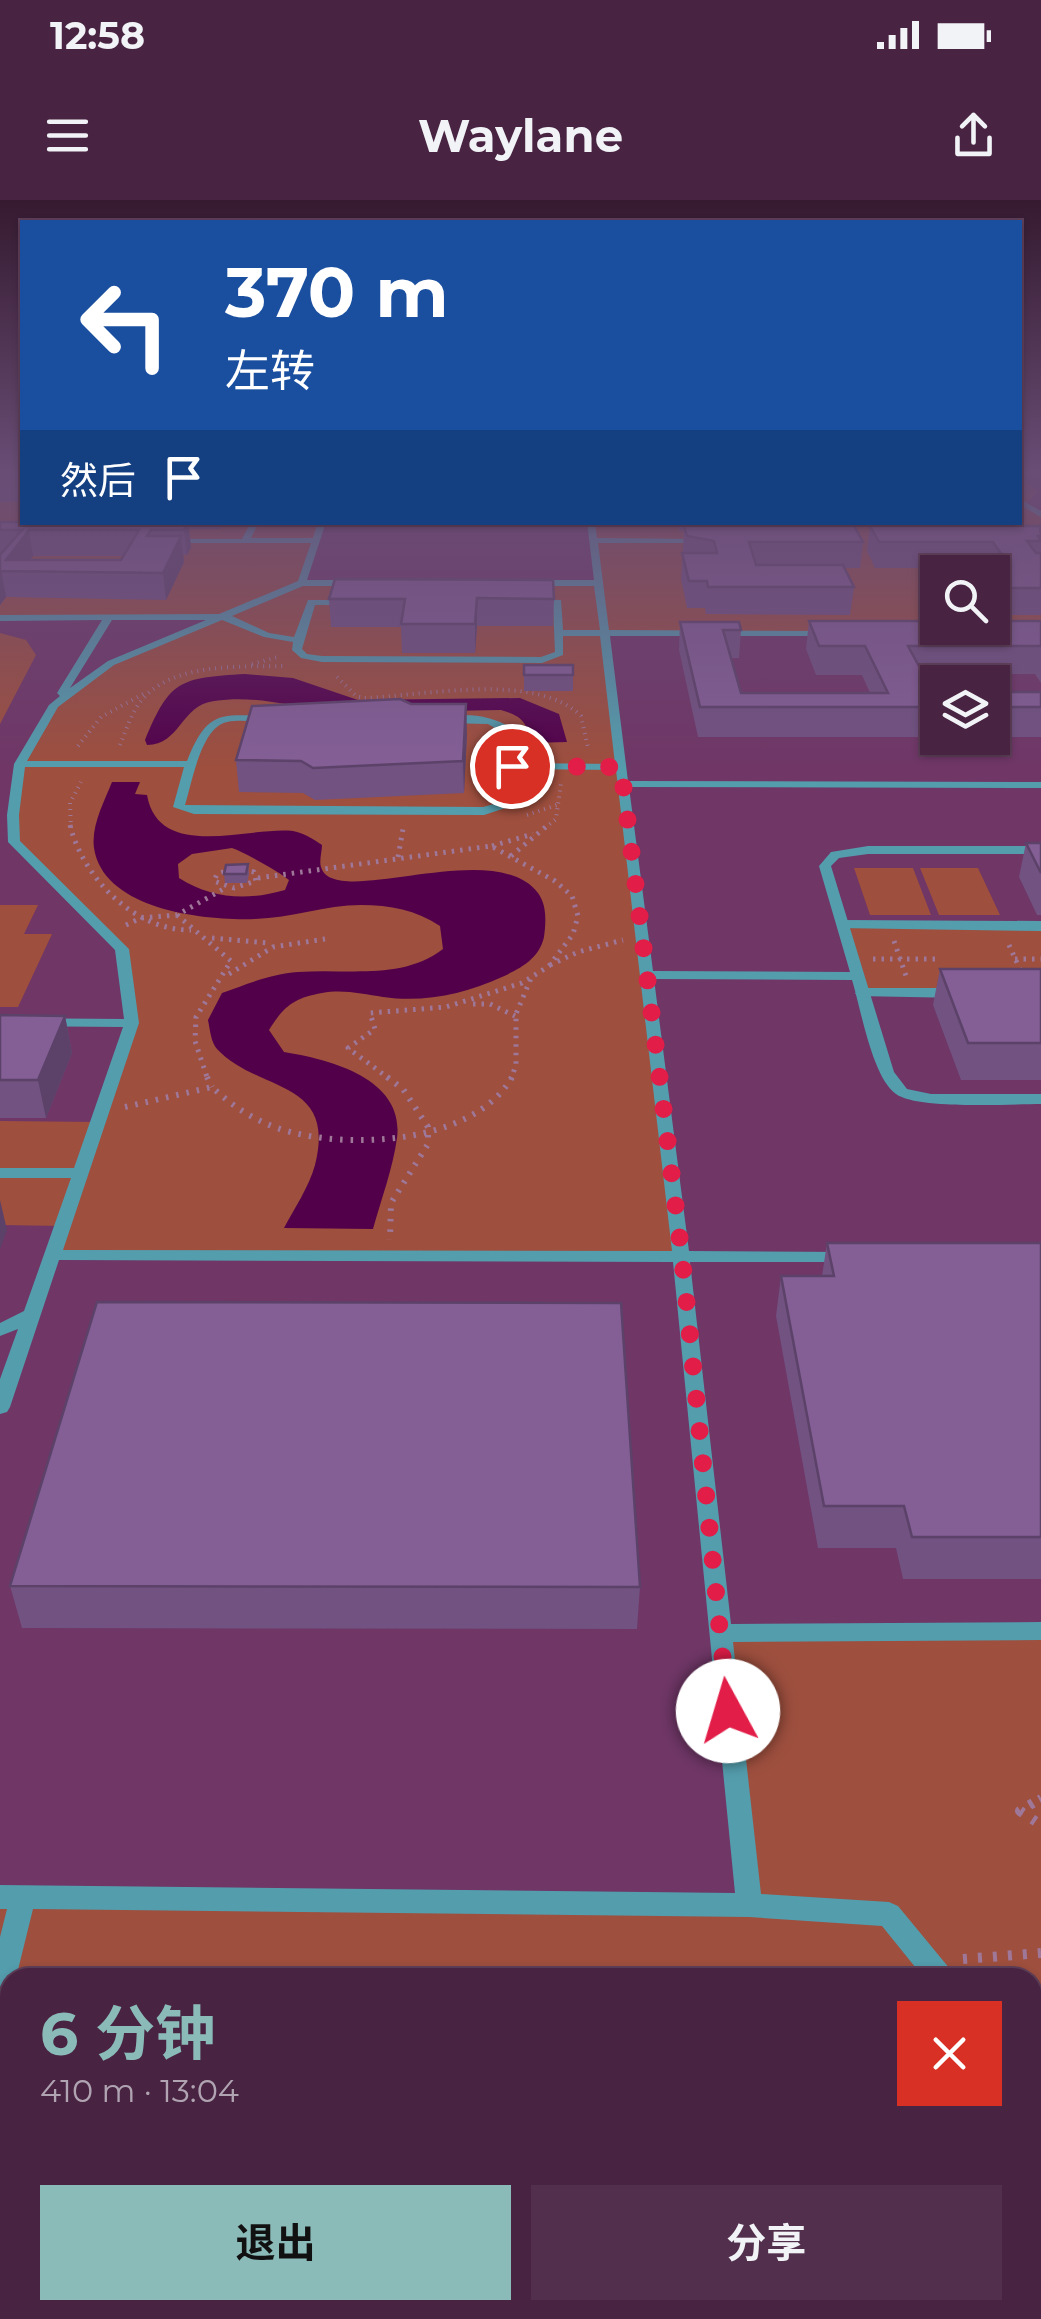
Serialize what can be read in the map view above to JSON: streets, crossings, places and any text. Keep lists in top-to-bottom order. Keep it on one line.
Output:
{"page":{"status":"12:58","header":"Waylane","turn":["370 m","左转"],"then":"然后","heading":["6 分钟","410 m · 13:04"],"buttons":["退出","分享"]}}
